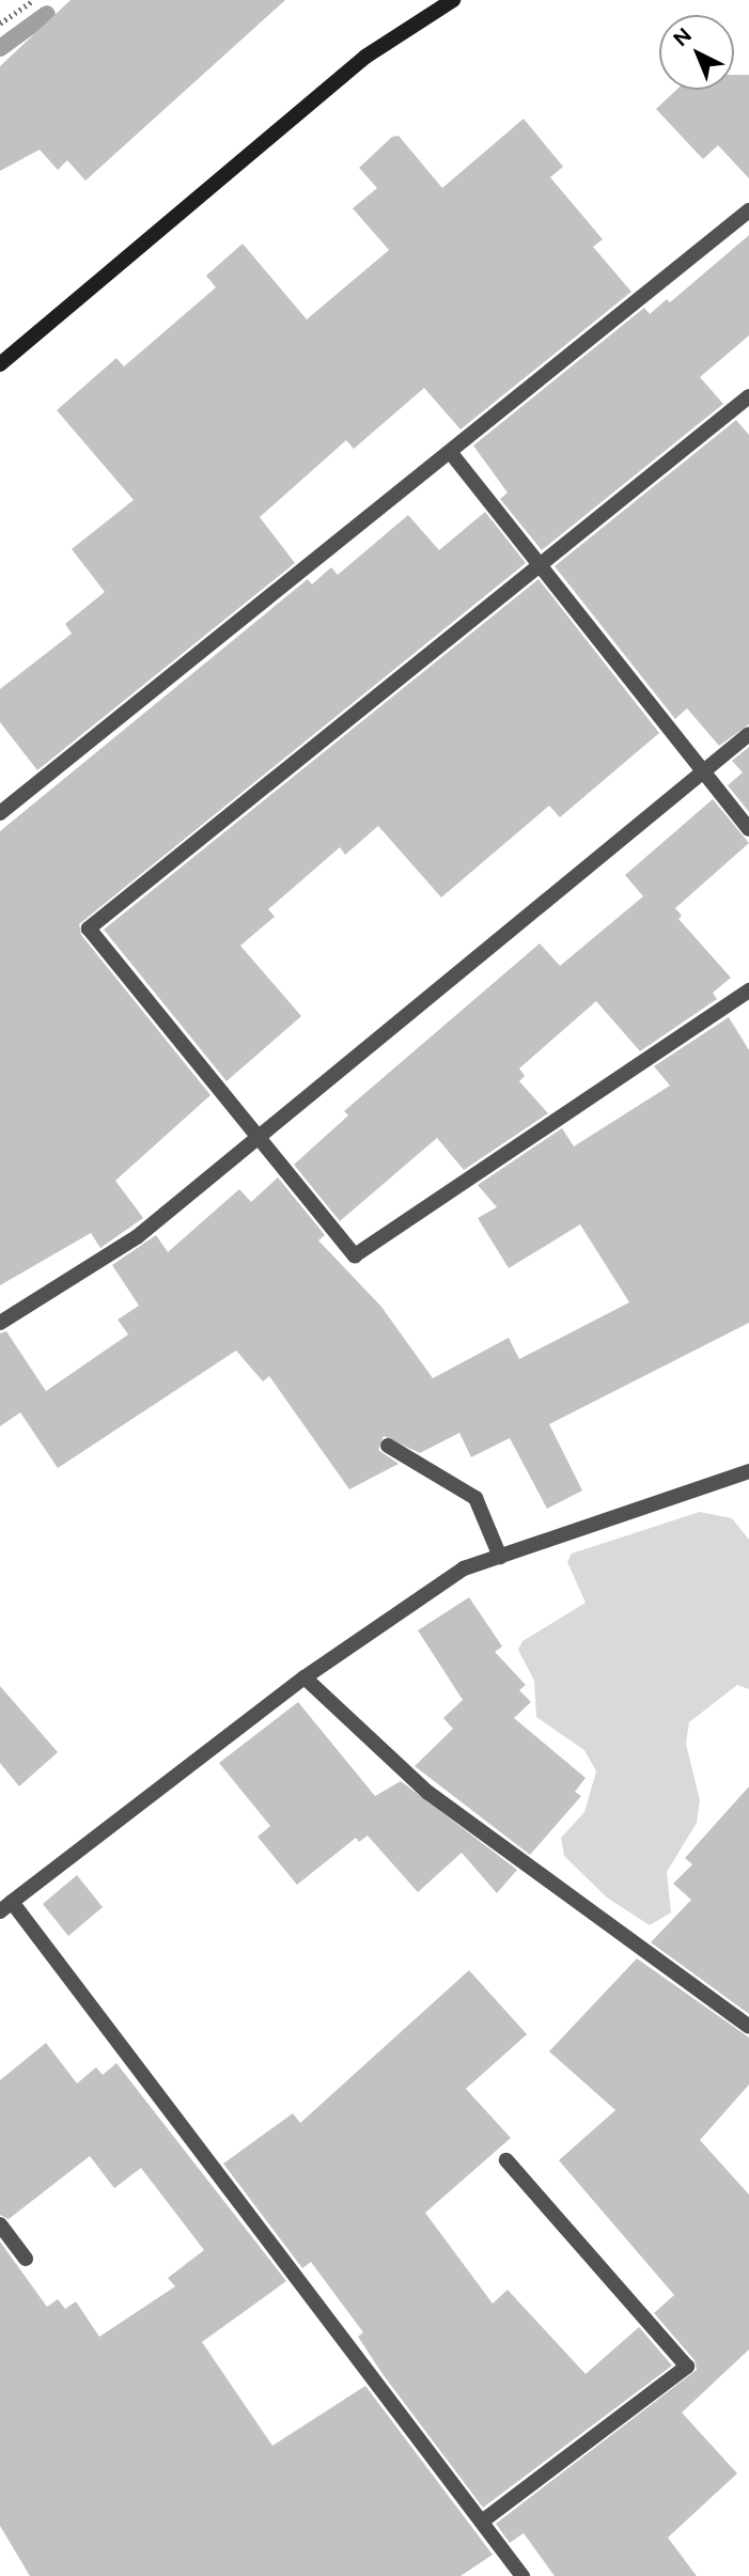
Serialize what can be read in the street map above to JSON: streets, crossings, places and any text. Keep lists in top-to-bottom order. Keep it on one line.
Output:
{"north":"top left"}
